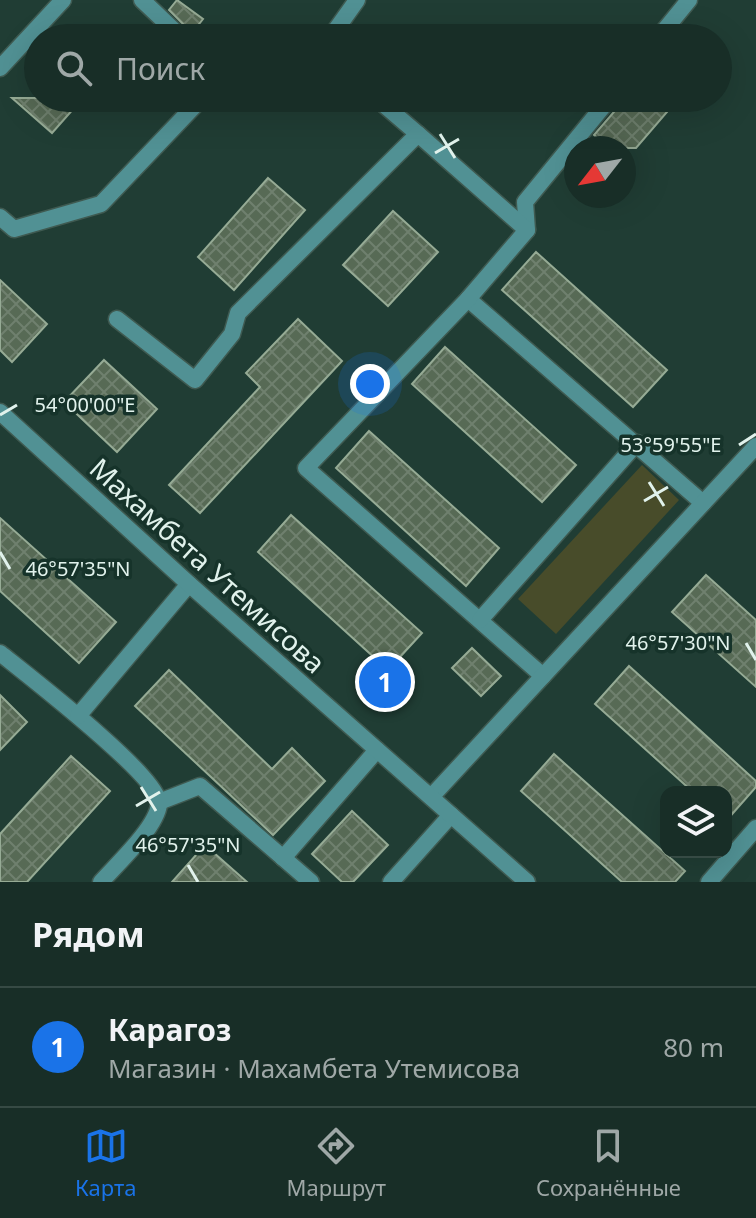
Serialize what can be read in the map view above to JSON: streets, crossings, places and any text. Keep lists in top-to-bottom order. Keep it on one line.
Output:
{"streets":{"street":["Махамбета Утемисова"]},"north":"bottom left","page":{"search":"Поиск","pins":"1","heading":"Рядом","list":[{"mark":"1","name":"Карагоз","note":"Магазин · Махамбета Утемисова","value":"80 m"}],"nav":["Карта","Маршрут","Сохранённые"]},"coordinates":["54°00'00\"E","53°59'55\"E","46°57'35\"N","46°57'30\"N"]}
